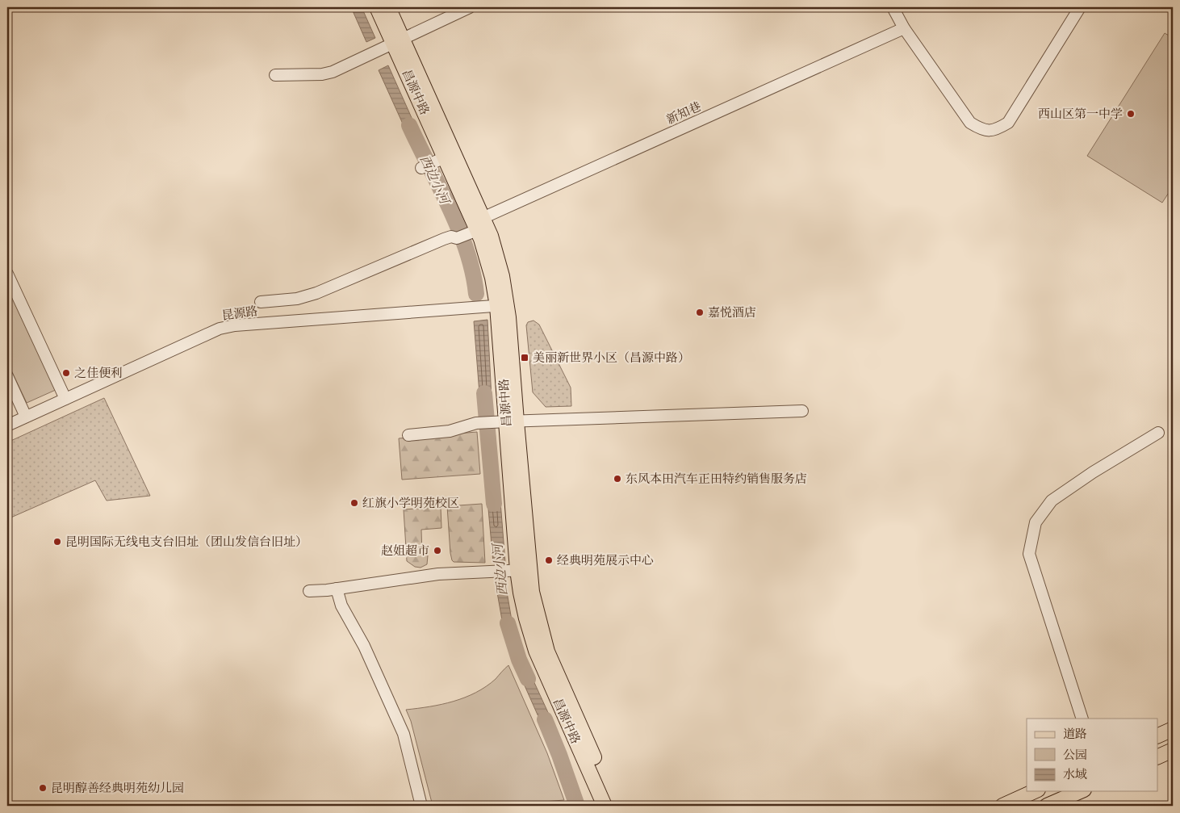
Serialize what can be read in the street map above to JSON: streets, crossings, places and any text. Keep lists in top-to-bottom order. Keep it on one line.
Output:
{"streets":{"main road":["昌源中路"],"street":["新知巷","昆源路"]},"crossings":[["昌源中路","新知巷"],["昌源中路","昆源路"]],"water":["西边小河"],"places":{"other":["西山区第一中学","嘉悦酒店","之佳便利","东风本田汽车正田特约销售服务店","红旗小学明苑校区","昆明国际无线电支台旧址（团山发信台旧址）","赵姐超市","经典明苑展示中心","昆明醇善经典明苑幼儿园"],"transit":["美丽新世界小区（昌源中路）"]},"legend":["道路","公园","水域"]}
